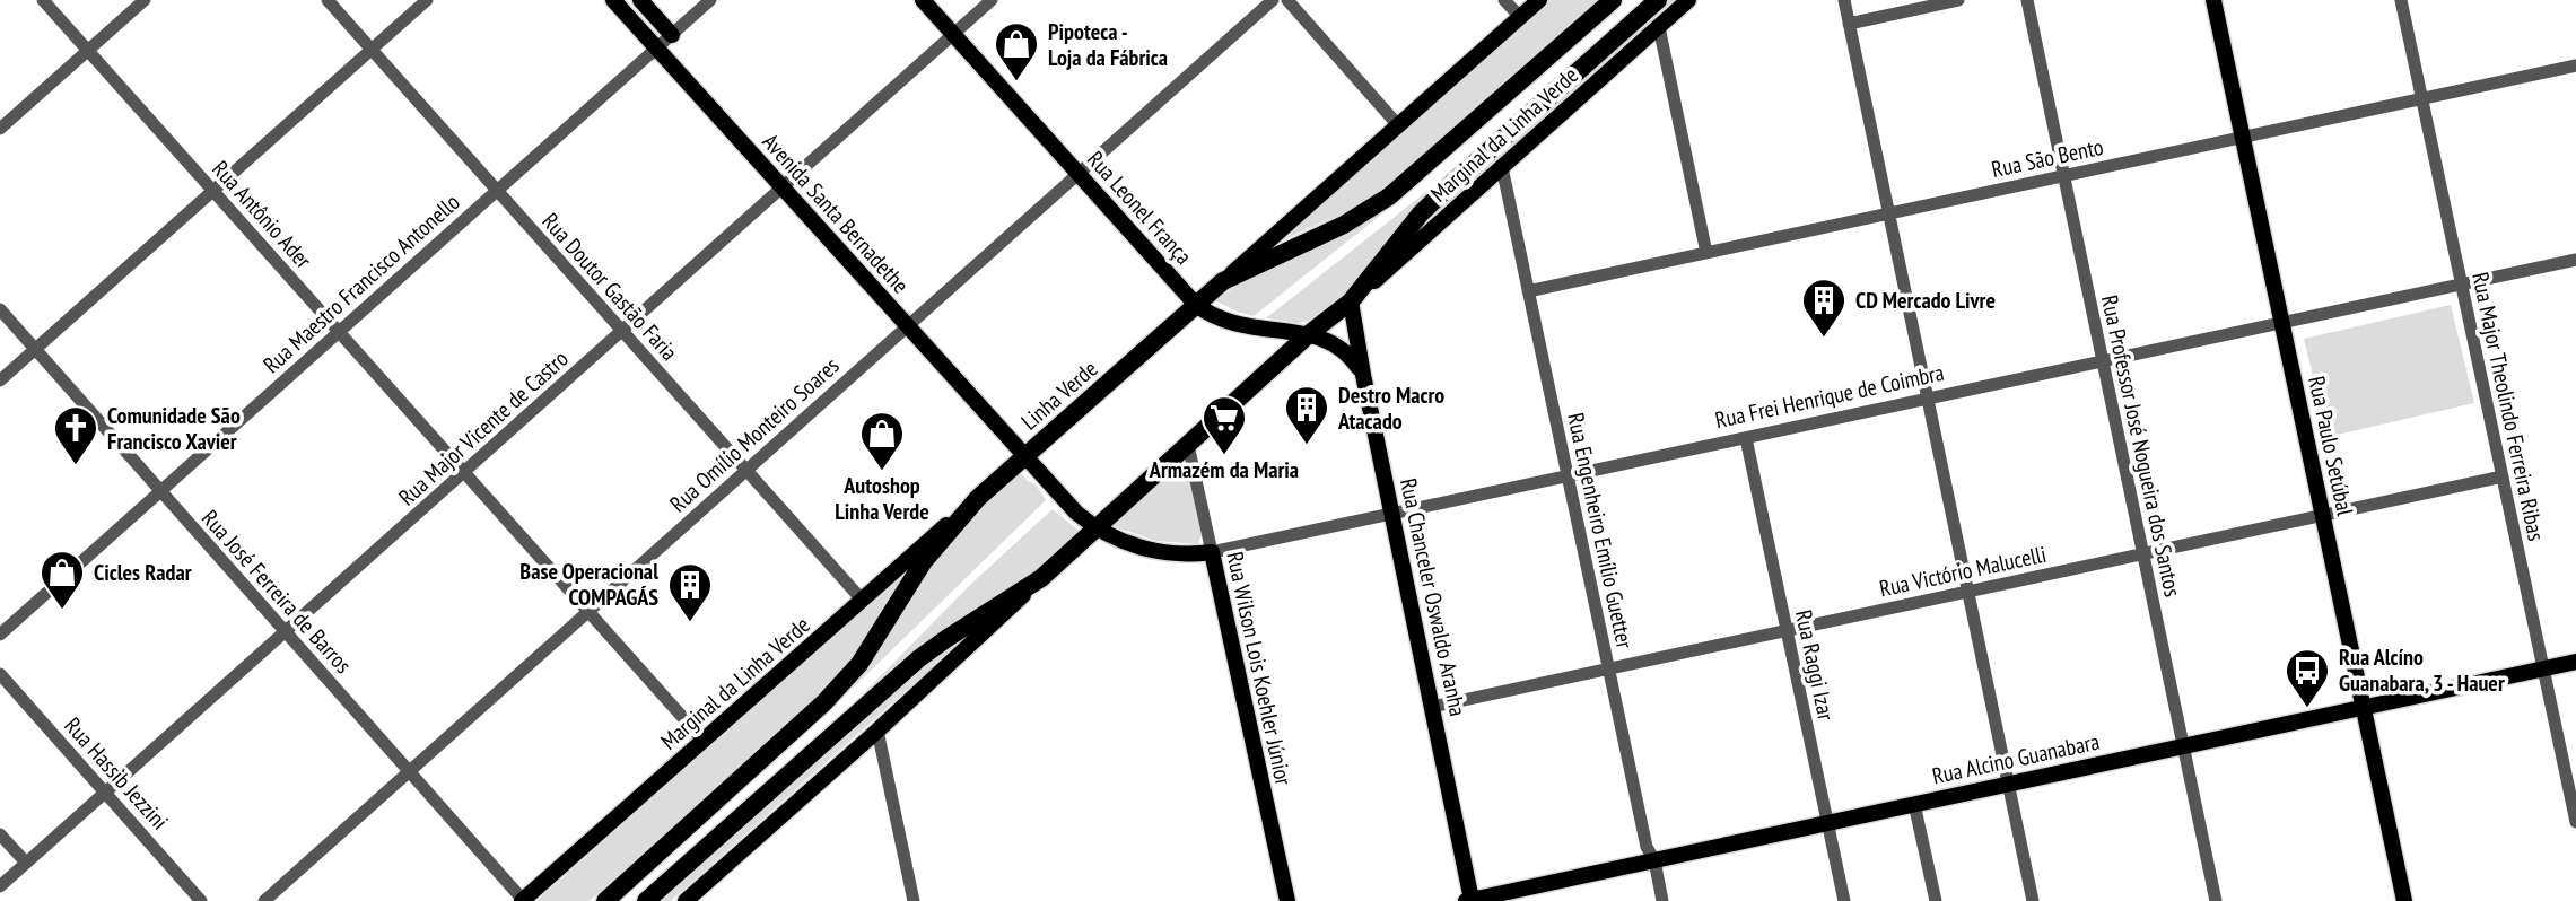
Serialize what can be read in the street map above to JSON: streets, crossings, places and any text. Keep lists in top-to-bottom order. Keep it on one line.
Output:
{"streets":{"highway":["Linha Verde"],"main road":["Marginal da Linha Verde","Rua Leonel França","Avenida Santa Bernadethe","Rua Frei Henrique de Coimbra","Rua Paulo Setúbal","Rua Chanceler Oswaldo Aranha","Rua Wilson Lois Koehler Júnior","Rua Alcino Guanabara"],"street":["Rua São Bento","Rua Antônio Ader","Rua Maestro Francisco Antonello","Rua Doutor Gastão Faria","Rua Major Theolindo Ferreira Ribas","Rua Major Vicente de Castro","Rua Omílio Monteiro Soares","Rua Professor José Nogueira dos Santos","Rua Engenheiro Emílio Guetter","Rua Victório Malucelli","Rua José Ferreira de Barros","Rua Raggi Izar","Rua Hassib Jezzini"]},"crossings":[["Marginal da Linha Verde","Rua Antônio Ader"],["Marginal da Linha Verde","Rua Doutor Gastão Faria"],["Marginal da Linha Verde","Linha Verde"],["Marginal da Linha Verde","Rua Engenheiro Emílio Guetter"],["Marginal da Linha Verde","Rua José Ferreira de Barros"],["Marginal da Linha Verde","Rua Chanceler Oswaldo Aranha"],["Rua São Bento","Rua Major Theolindo Ferreira Ribas"],["Rua São Bento","Rua Professor José Nogueira dos Santos"],["Rua São Bento","Rua Paulo Setúbal"],["Rua São Bento","Rua Engenheiro Emílio Guetter"],["Rua Leonel França","Linha Verde"],["Rua Leonel França","Rua Major Vicente de Castro"],["Rua Leonel França","Rua Omílio Monteiro Soares"],["Rua Leonel França","Rua Chanceler Oswaldo Aranha"],["Avenida Santa Bernadethe","Rua Maestro Francisco Antonello"],["Avenida Santa Bernadethe","Linha Verde"],["Avenida Santa Bernadethe","Rua Frei Henrique de Coimbra"],["Avenida Santa Bernadethe","Rua Major Vicente de Castro"],["Avenida Santa Bernadethe","Rua Omílio Monteiro Soares"],["Rua Antônio Ader","Rua Maestro Francisco Antonello"],["Rua Antônio Ader","Rua Major Vicente de Castro"],["Rua Antônio Ader","Rua Omílio Monteiro Soares"],["Rua Maestro Francisco Antonello","Rua Doutor Gastão Faria"],["Rua Maestro Francisco Antonello","Rua José Ferreira de Barros"],["Rua Doutor Gastão Faria","Rua Major Vicente de Castro"],["Rua Doutor Gastão Faria","Rua Omílio Monteiro Soares"],["Rua Frei Henrique de Coimbra","Rua Major Theolindo Ferreira Ribas"],["Rua Frei Henrique de Coimbra","Rua Professor José Nogueira dos Santos"],["Rua Frei Henrique de Coimbra","Rua Paulo Setúbal"],["Rua Frei Henrique de Coimbra","Rua Engenheiro Emílio Guetter"],["Rua Frei Henrique de Coimbra","Rua Chanceler Oswaldo Aranha"],["Rua Frei Henrique de Coimbra","Rua Raggi Izar"],["Rua Frei Henrique de Coimbra","Rua Wilson Lois Koehler Júnior"],["Rua Major Theolindo Ferreira Ribas","Rua Victório Malucelli"],["Rua Major Theolindo Ferreira Ribas","Rua Alcino Guanabara"],["Rua Major Vicente de Castro","Rua José Ferreira de Barros"],["Rua Major Vicente de Castro","Rua Hassib Jezzini"],["Rua Omílio Monteiro Soares","Rua José Ferreira de Barros"],["Rua Professor José Nogueira dos Santos","Rua Victório Malucelli"],["Rua Professor José Nogueira dos Santos","Rua Alcino Guanabara"],["Rua Paulo Setúbal","Rua Victório Malucelli"],["Rua Paulo Setúbal","Rua Alcino Guanabara"],["Rua Engenheiro Emílio Guetter","Rua Victório Malucelli"],["Rua Engenheiro Emílio Guetter","Rua Alcino Guanabara"],["Rua Victório Malucelli","Rua Chanceler Oswaldo Aranha"],["Rua Victório Malucelli","Rua Raggi Izar"],["Rua Chanceler Oswaldo Aranha","Rua Alcino Guanabara"],["Rua Raggi Izar","Rua Alcino Guanabara"]],"places":{"shop":["Pipoteca - Loja da Fábrica","Autoshop Linha Verde","Cicles Radar"],"building":["CD Mercado Livre","Destro Macro Atacado","Base Operacional COMPAGÁS"],"supermarket":["Armazém da Maria"],"church":["Comunidade São Francisco Xavier"],"bus stop":["Rua Alcíno Guanabara, 3 - Hauer"]}}
